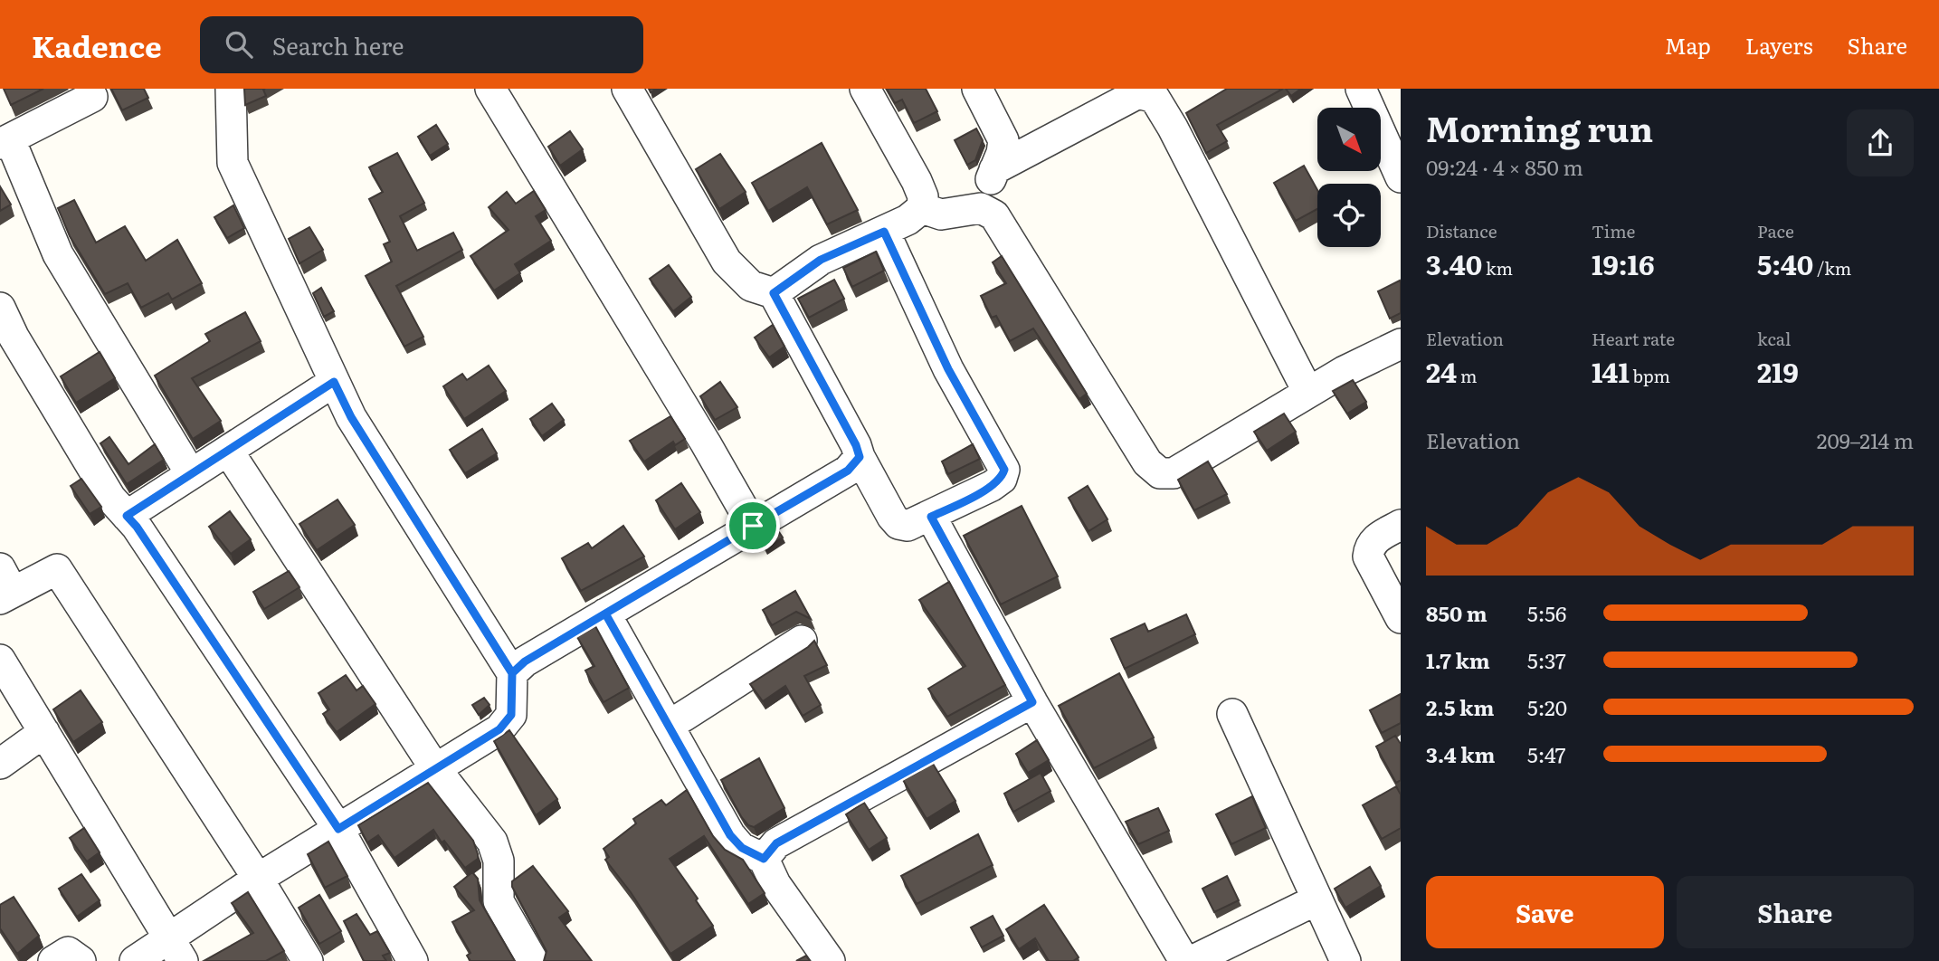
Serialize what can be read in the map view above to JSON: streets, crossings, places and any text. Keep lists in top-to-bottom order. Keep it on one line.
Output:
{"north":"bottom right","page":{"header":"Kadence","search":"Search here","nav":["Map","Layers","Share"],"heading":["Morning run","09:24 · 4 × 850 m"],"stats":[["Distance","3.40 km"],["Time","19:16"],["Pace","5:40 /km"],["Elevation","24 m"],["Heart rate","141 bpm"],["kcal","219"]],"chart":["Elevation","209–214 m"],"list":[{"name":"850 m","note":"5:56"},{"name":"1.7 km","note":"5:37"},{"name":"2.5 km","note":"5:20"},{"name":"3.4 km","note":"5:47"}],"buttons":["Save","Share"]}}
